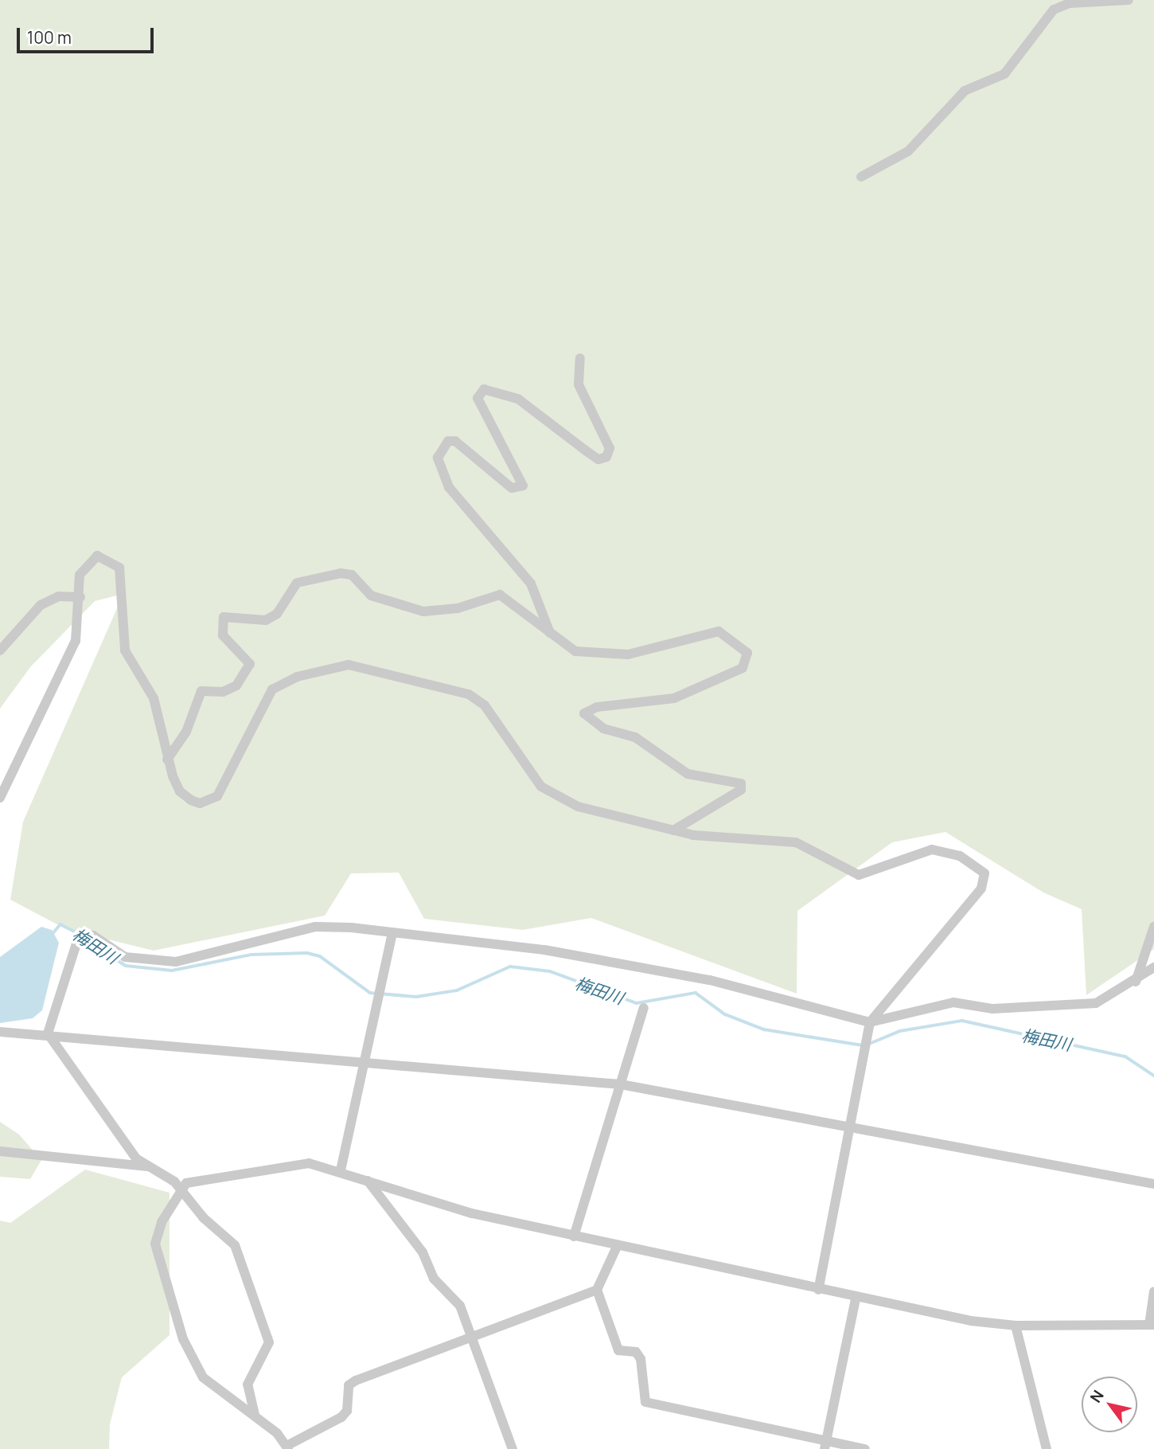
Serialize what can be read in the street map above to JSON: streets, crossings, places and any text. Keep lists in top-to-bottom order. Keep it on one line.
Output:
{"water":["梅田川"],"scale_bar":"100 m","north":"top left"}
